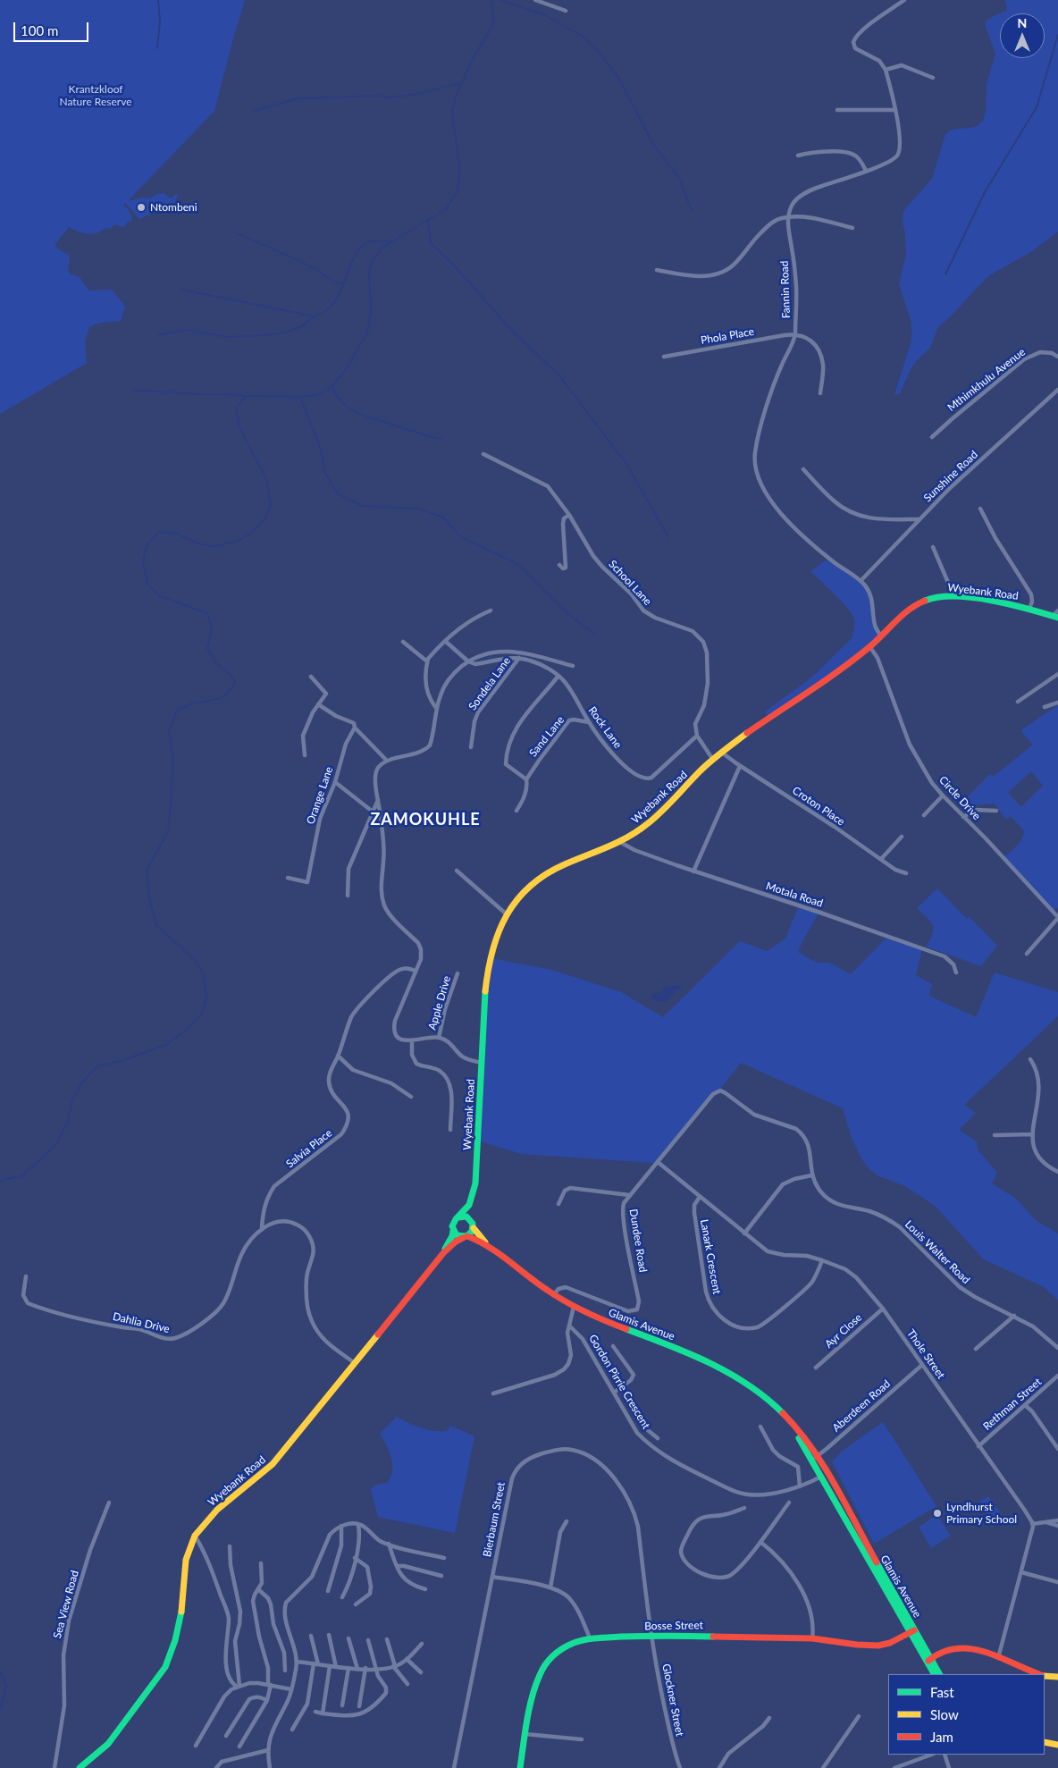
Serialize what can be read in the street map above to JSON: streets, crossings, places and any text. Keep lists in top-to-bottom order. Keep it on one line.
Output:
{"streets":{"street":["Fannin Road","Phola Place","Mthimkhulu Avenue","Sunshine Road","School Lane","Wyebank Road","Sondela Lane","Rock Lane","Sand Lane","Orange Lane","Circle Drive","Croton Place","Motala Road","Apple Drive","Salvia Place","Dundee Road","Louis Walter Road","Lanark Crescent","Dahlia Drive","Glamis Avenue","Ayr Close","Thole Street","Gordon Pirrie Crescent","Rethman Street","Aberdeen Road","Bierbaum Street","Sea View Road","Bosse Street","Glockner Street"]},"crossings":[["Fannin Road","Phola Place"],["Fannin Road","Sunshine Road"],["Fannin Road","Wyebank Road"],["School Lane","Rock Lane"],["Wyebank Road","Circle Drive"],["Wyebank Road","Croton Place"],["Wyebank Road","Motala Road"],["Wyebank Road","Glamis Avenue"],["Sondela Lane","Rock Lane"],["Rock Lane","Sand Lane"],["Salvia Place","Dahlia Drive"],["Dundee Road","Louis Walter Road"],["Dundee Road","Glamis Avenue"],["Dundee Road","Thole Street"],["Lanark Crescent","Thole Street"],["Glamis Avenue","Gordon Pirrie Crescent"],["Glamis Avenue","Aberdeen Road"],["Glamis Avenue","Bosse Street"],["Ayr Close","Thole Street"],["Thole Street","Rethman Street"],["Thole Street","Aberdeen Road"],["Bierbaum Street","Bosse Street"],["Bierbaum Street","Glockner Street"],["Bosse Street","Glockner Street"]],"districts":["ZAMOKUHLE"],"parks":["Krantzkloof Nature Reserve"],"places":["Ntombeni","Lyndhurst Primary School"],"legend":["Fast","Slow","Jam"],"scale_bar":"100 m","north":"top"}
